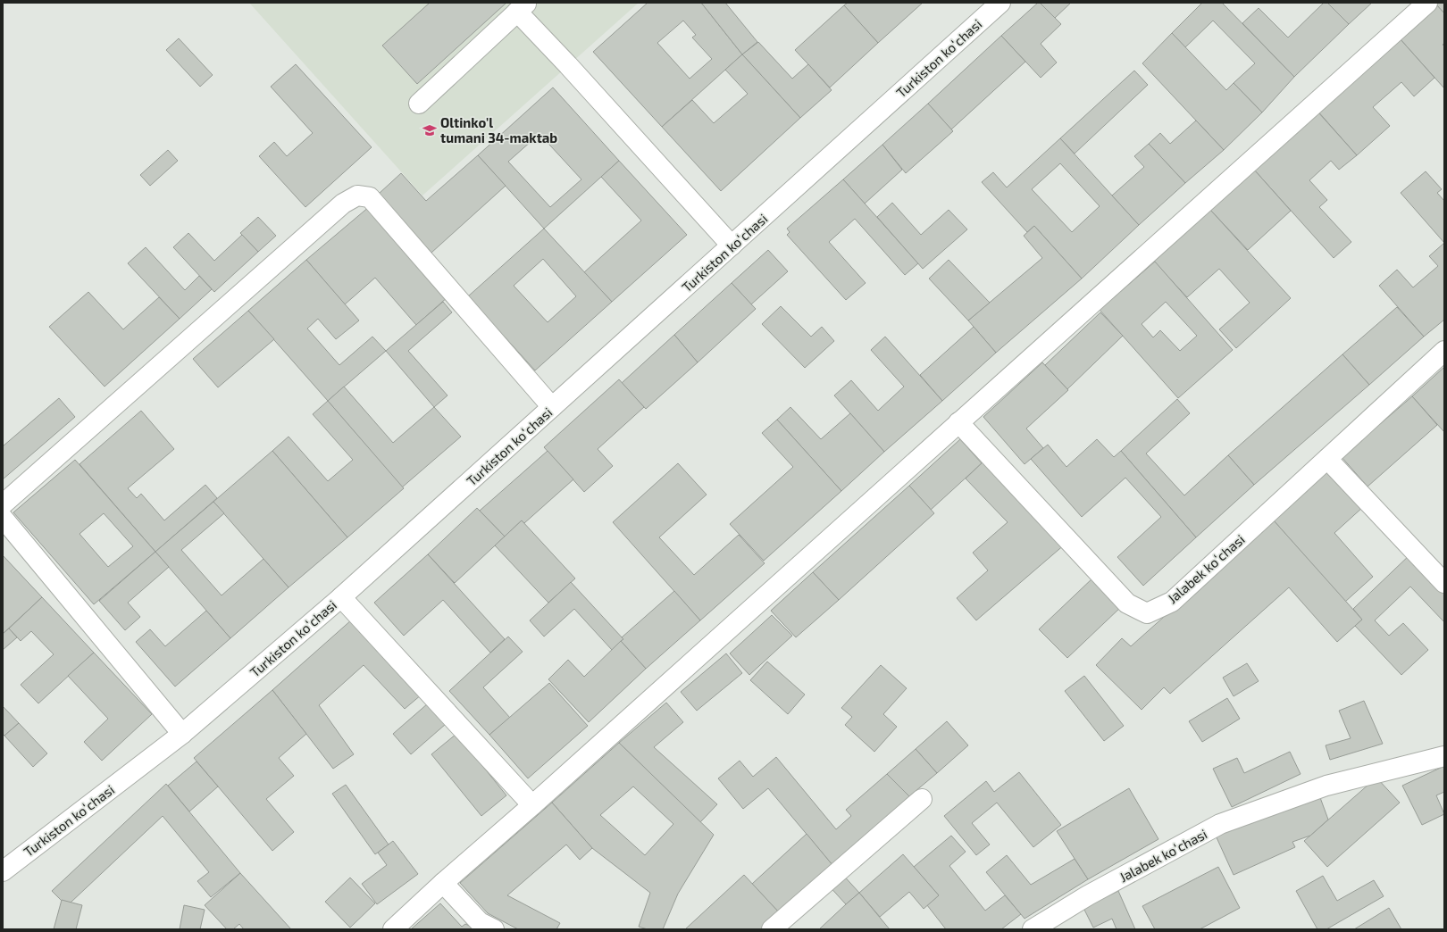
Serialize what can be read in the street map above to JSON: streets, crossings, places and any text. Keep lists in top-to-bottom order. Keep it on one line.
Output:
{"streets":{"street":["Turkiston koʻchasi","Jalabek koʻchasi"]},"places":{"school or university":["Oltinko'l tumani 34-maktab"]}}
